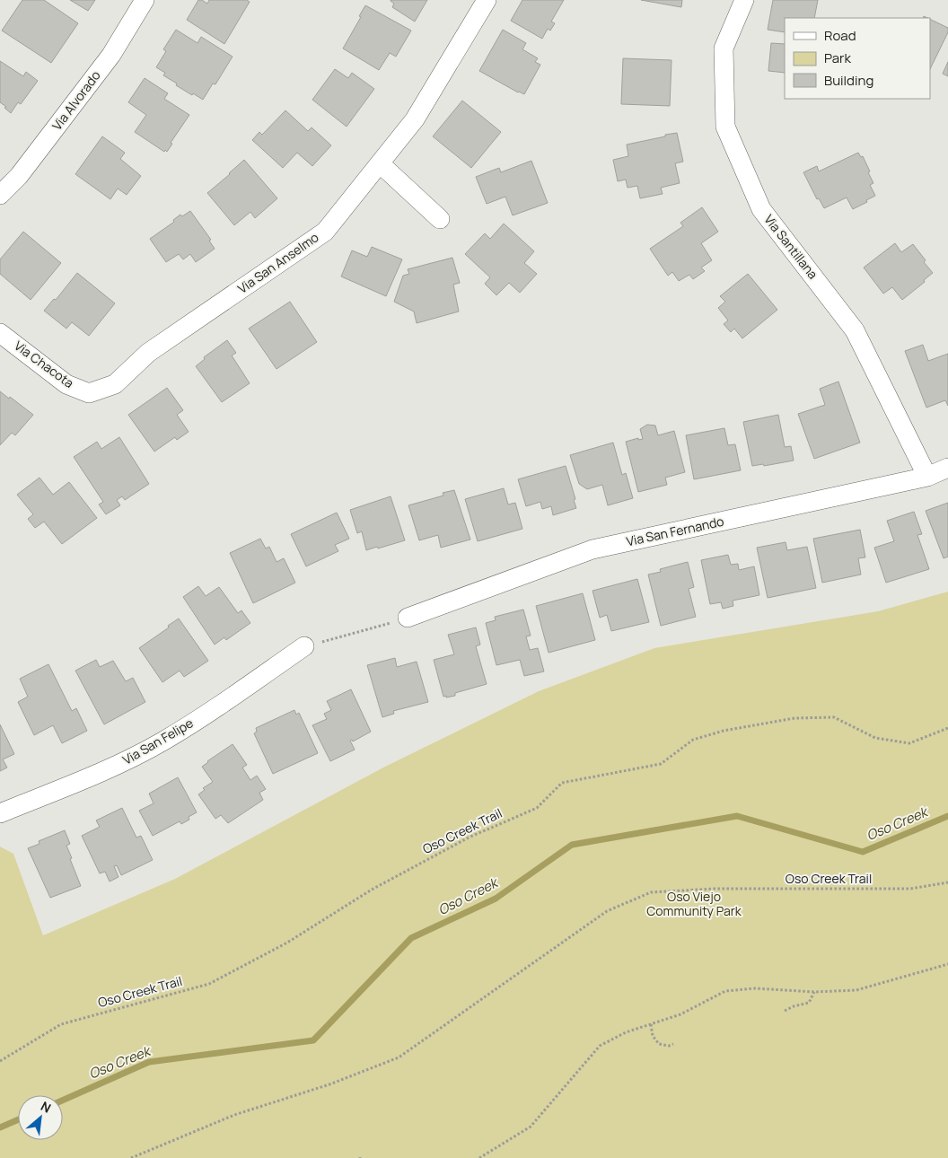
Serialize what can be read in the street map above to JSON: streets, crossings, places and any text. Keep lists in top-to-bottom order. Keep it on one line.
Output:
{"streets":{"street":["Via Alvorado","Via Santillana","Via San Anselmo","Via Chacota","Via San Fernando","Via San Felipe"],"path":["Oso Creek Trail"]},"crossings":[["Via Santillana","Via San Fernando"],["Via San Anselmo","Via Chacota"]],"water":["Oso Creek"],"parks":["Oso Viejo Community Park"],"legend":["Road","Park","Building"],"north":"top right"}
